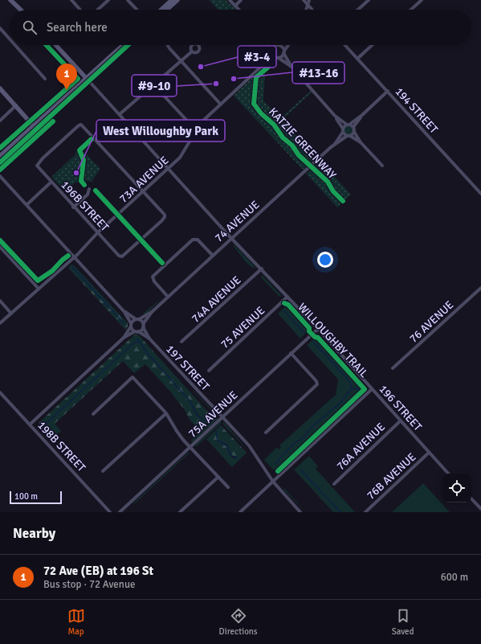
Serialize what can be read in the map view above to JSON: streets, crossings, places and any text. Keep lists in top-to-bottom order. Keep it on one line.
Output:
{"streets":{"street":["194 STREET","73A AVENUE","196B STREET","74 AVENUE","74A AVENUE","76 AVENUE","75 AVENUE","197 STREET","196 STREET","75A AVENUE","198B STREET","76A AVENUE","76B AVENUE"],"cycle path":["KATZIE GREENWAY","WILLOUGHBY TRAIL"]},"crossings":[["73A AVENUE","196B STREET"],["73A AVENUE","196 STREET"],["74 AVENUE","197 STREET"],["74 AVENUE","196 STREET"],["74A AVENUE","196 STREET"],["75 AVENUE","196 STREET"],["197 STREET","75A AVENUE"],["196 STREET","75A AVENUE"],["196 STREET","76A AVENUE"],["196 STREET","76B AVENUE"]],"places":["#3-4","#13-16","#9-10","West Willoughby Park"],"scale_bar":"100 m","page":{"search":"Search here","pins":"1","scale":"100 m","heading":"Nearby","list":[{"mark":"1","name":"72 Ave (EB) at 196 St","note":"Bus stop · 72 Avenue","value":"600 m"}],"nav":["Map","Directions","Saved"]}}
